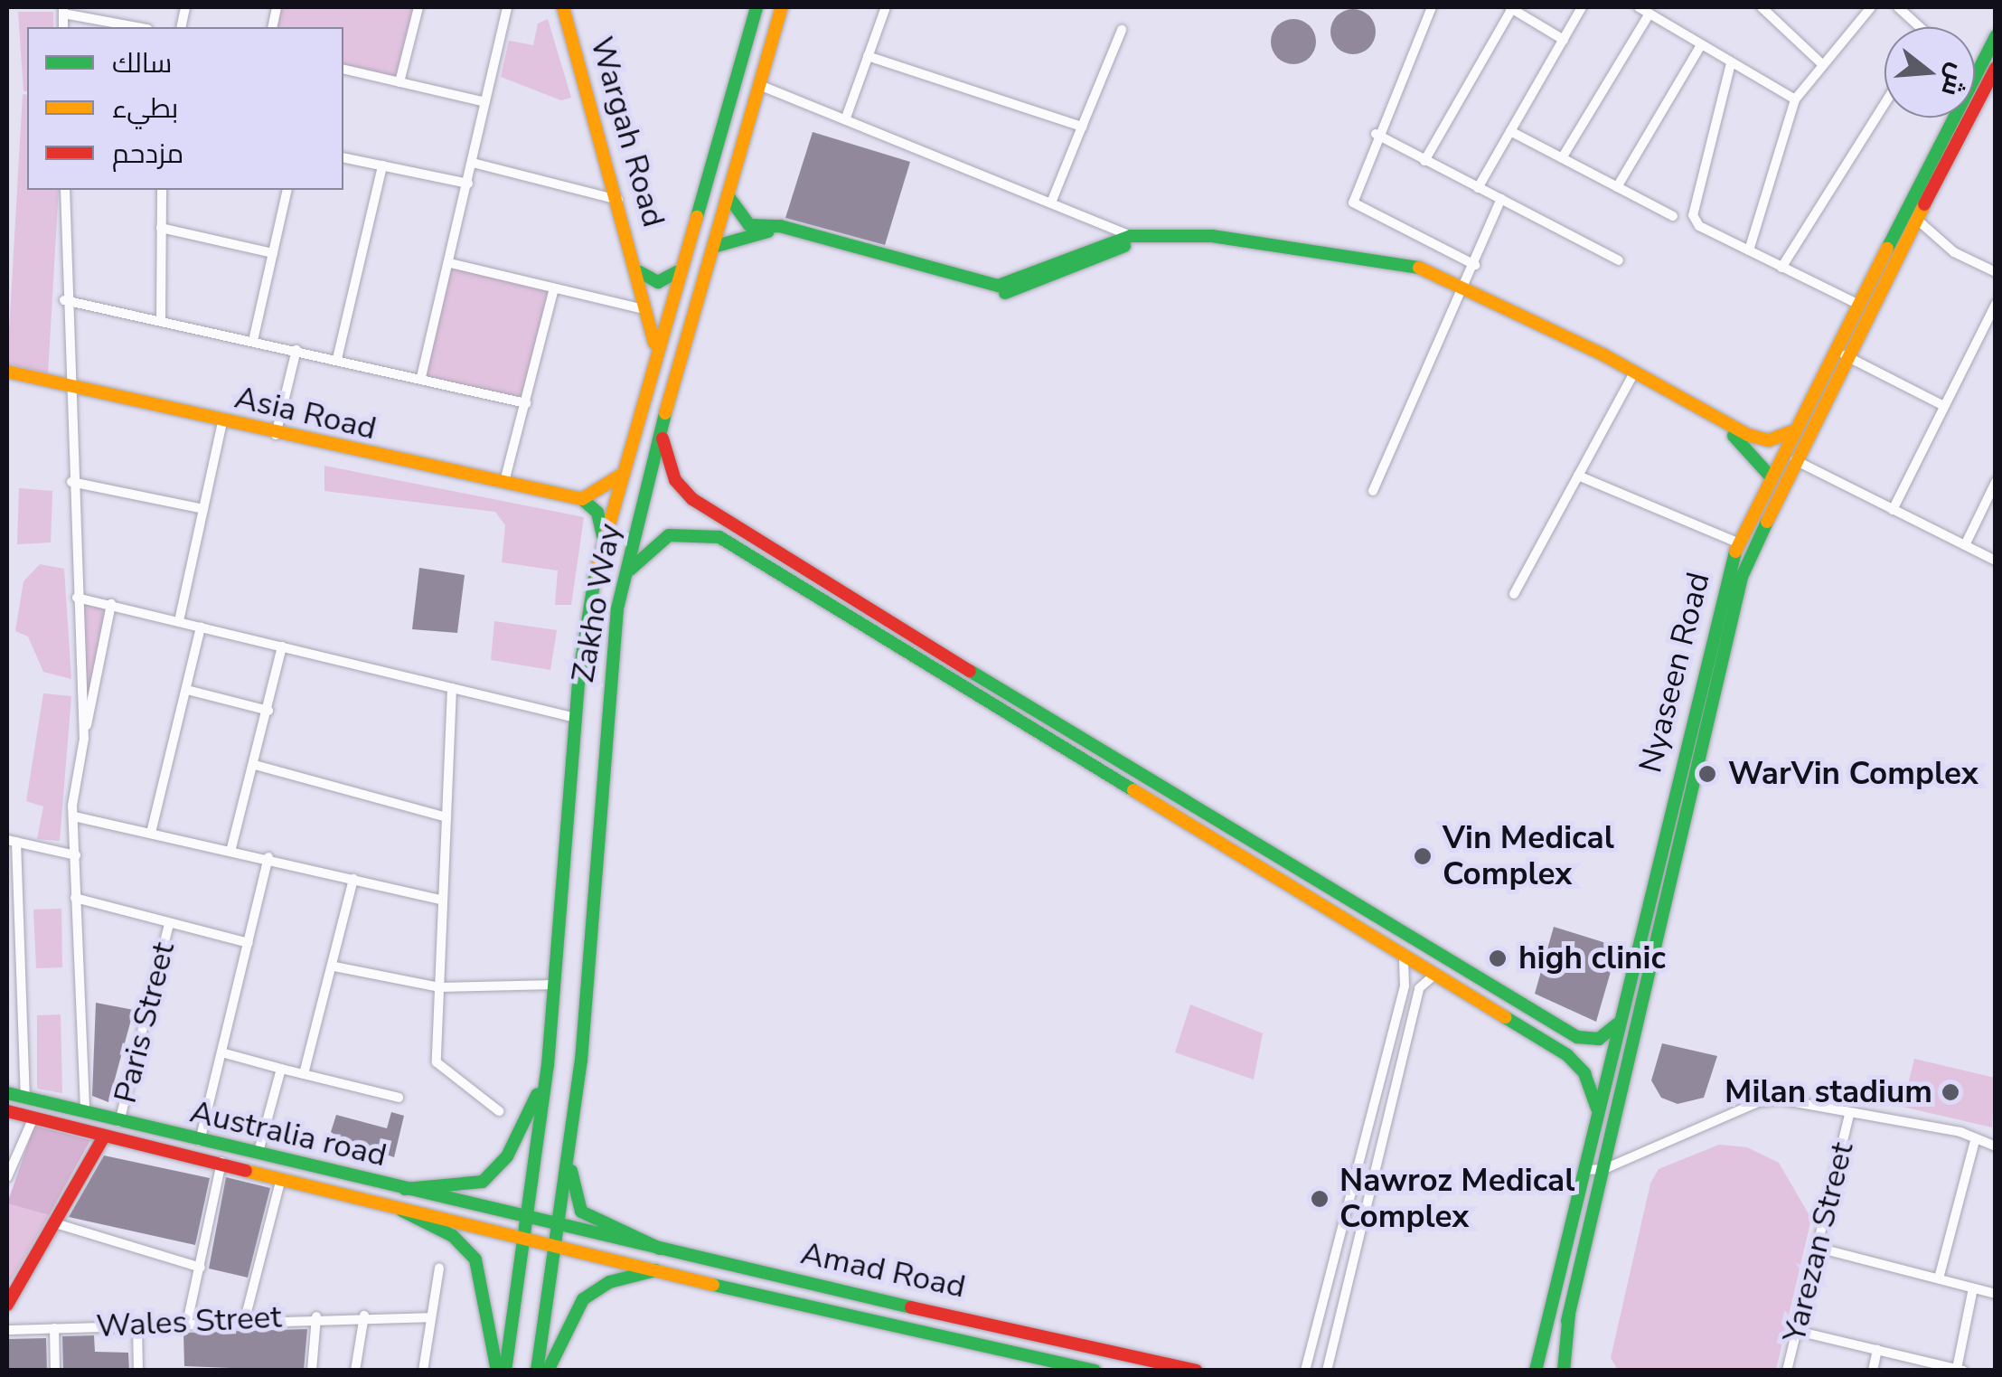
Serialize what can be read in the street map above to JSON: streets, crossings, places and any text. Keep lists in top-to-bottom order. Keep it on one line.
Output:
{"streets":{"main road":["Wargah Road","Asia Road","Zakho Way","Nyaseen Road","Australia road","Amad Road"],"street":["Paris Street","Yarezan Street","Wales Street"]},"crossings":[["Wargah Road","Zakho Way"],["Zakho Way","Australia road"],["Zakho Way","Amad Road"],["Paris Street","Australia road"],["Australia road","Amad Road"]],"places":["WarVin Complex","Vin Medical Complex","high clinic","Milan stadium","Nawroz Medical Complex"],"legend":["سالك","بطيء","مزدحم"],"north":"right"}
